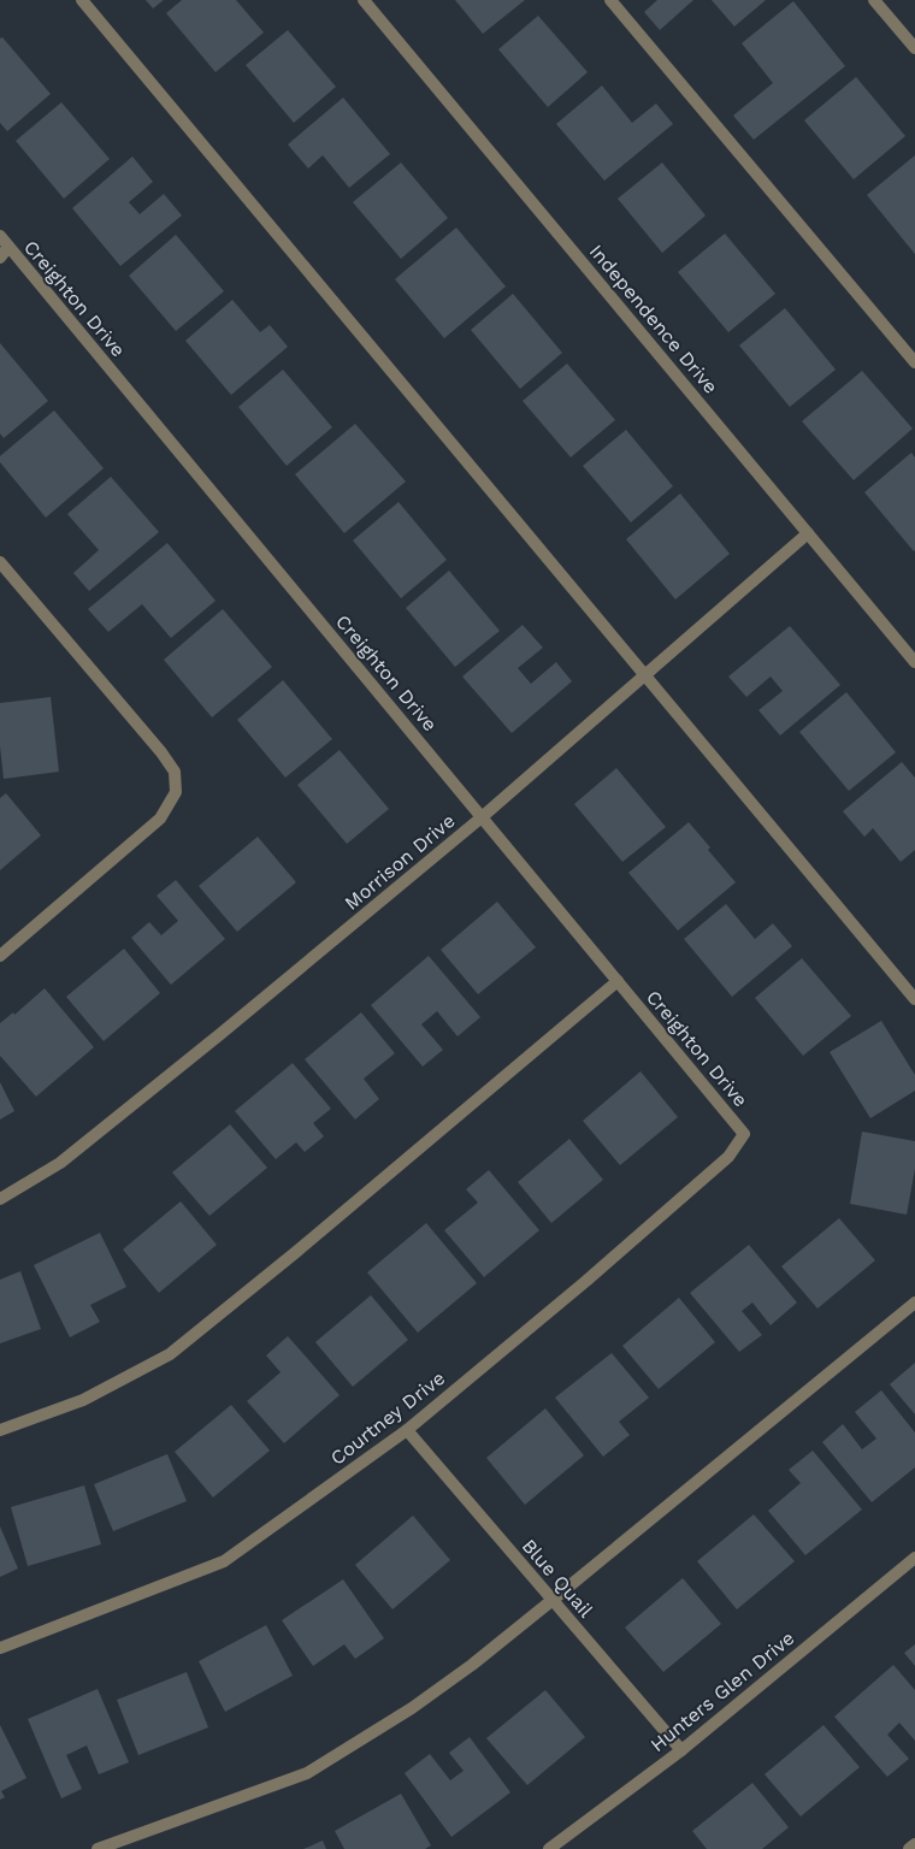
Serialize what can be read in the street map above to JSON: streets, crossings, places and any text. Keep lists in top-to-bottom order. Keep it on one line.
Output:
{"streets":{"street":["Creighton Drive","Independence Drive","Morrison Drive","Courtney Drive","Blue Quail","Hunters Glen Drive"]},"crossings":[["Creighton Drive","Morrison Drive"],["Creighton Drive","Courtney Drive"],["Independence Drive","Morrison Drive"],["Courtney Drive","Blue Quail"],["Blue Quail","Hunters Glen Drive"]]}
